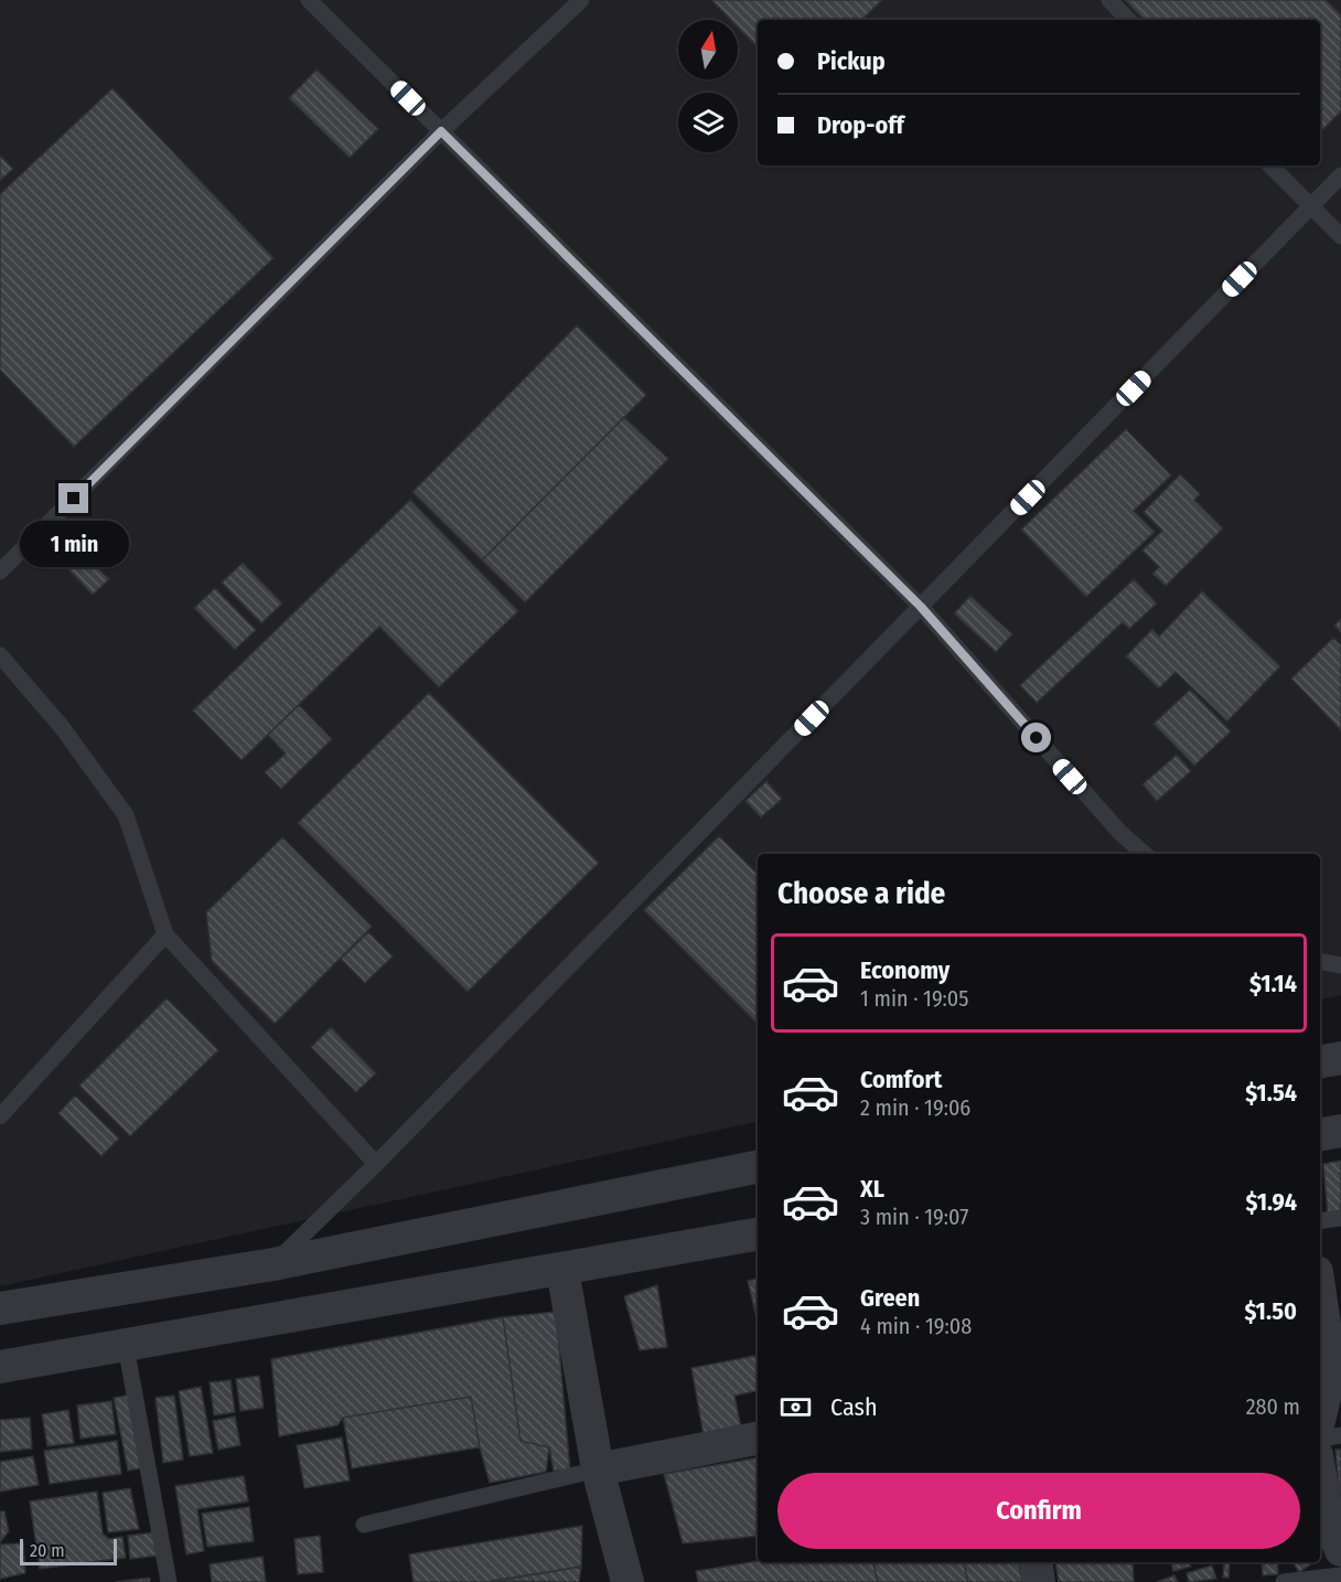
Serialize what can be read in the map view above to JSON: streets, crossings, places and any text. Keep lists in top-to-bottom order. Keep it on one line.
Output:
{"scale_bar":"20 m","north":"top","page":{"banner":["Pickup","Drop-off"],"bubble":"1 min","heading":"Choose a ride","list":[{"name":"Economy","note":"1 min · 19:05","value":"$1.14"},{"name":"Comfort","note":"2 min · 19:06","value":"$1.54"},{"name":"XL","note":"3 min · 19:07","value":"$1.94"},{"name":"Green","note":"4 min · 19:08","value":"$1.50"}],"pay":["Cash","280 m"],"buttons":"Confirm","scale":"20 m"}}
